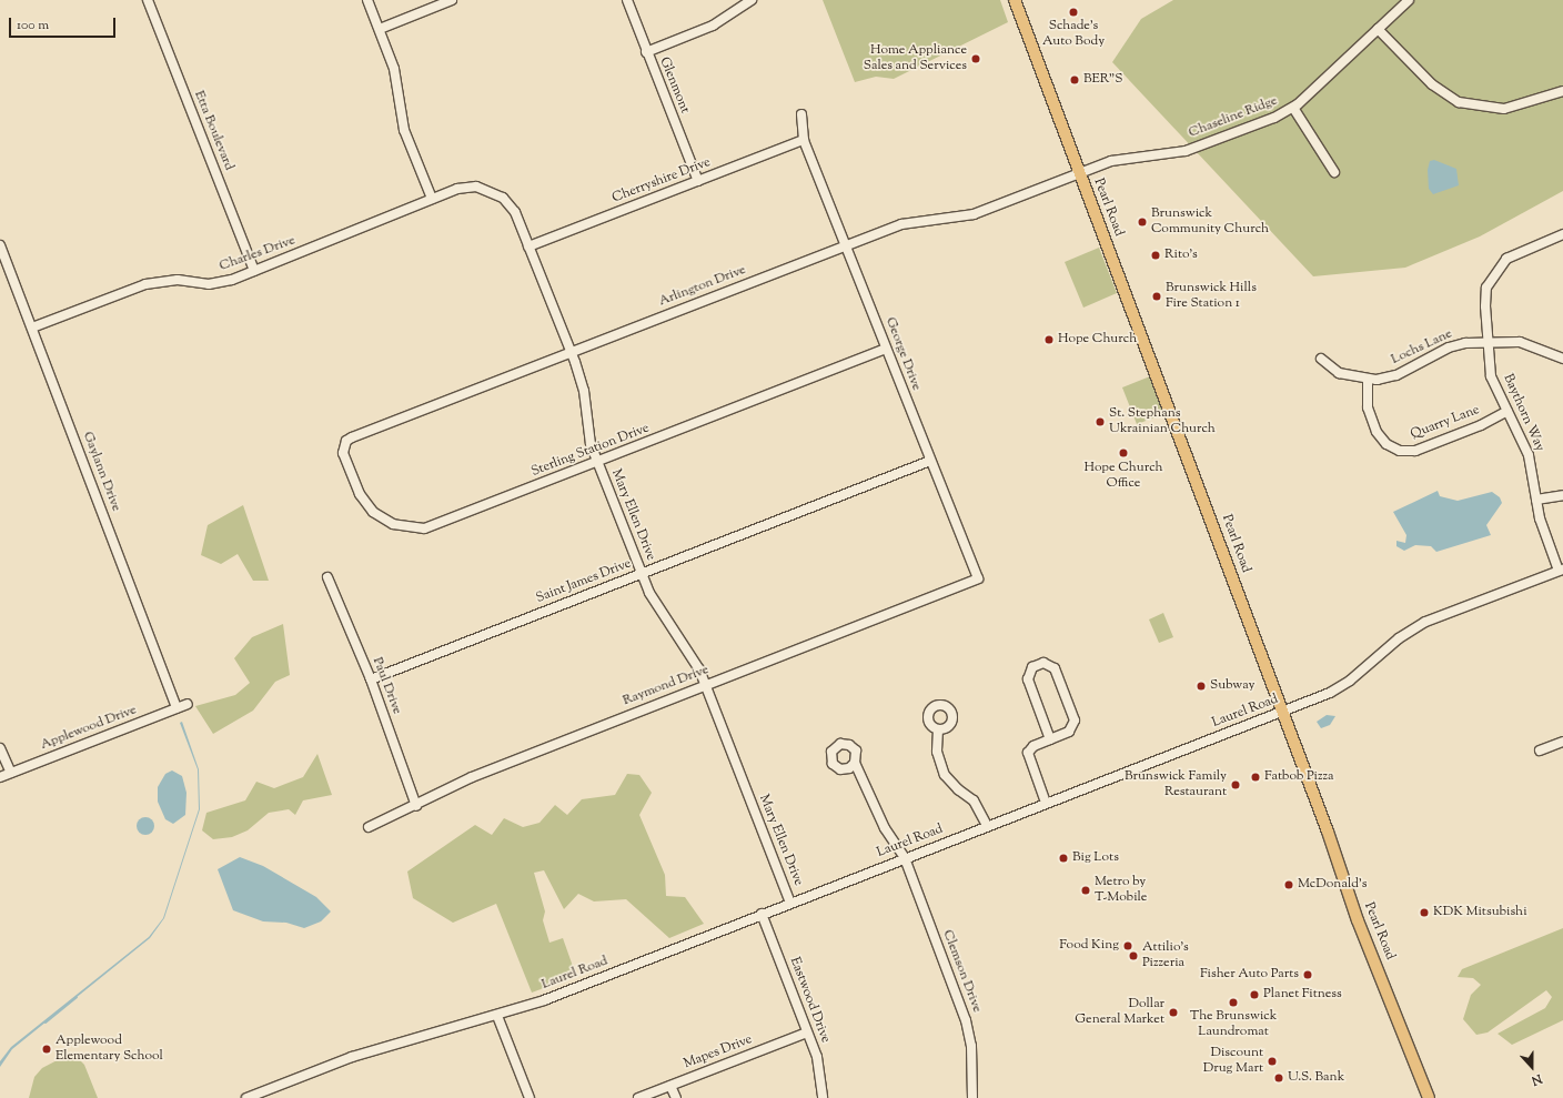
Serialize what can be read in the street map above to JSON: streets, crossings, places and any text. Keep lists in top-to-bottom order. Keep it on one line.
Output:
{"streets":{"main road":["Pearl Road"],"street":["Glenmont","Chaseline Ridge","Etta Boulevard","Cherryshire Drive","Charles Drive","Arlington Drive","Lochs Lane","George Drive","Baythorn Way","Quarry Lane","Sterling Station Drive","Gaylann Drive","Mary Ellen Drive","Saint James Drive","Paul Drive","Raymond Drive","Laurel Road","Applewood Drive","Clemson Drive","Eastwood Drive","Mapes Drive"]},"crossings":[["Glenmont","Cherryshire Drive"],["Chaseline Ridge","Pearl Road"],["Chaseline Ridge","Arlington Drive"],["Etta Boulevard","Charles Drive"],["Cherryshire Drive","George Drive"],["Cherryshire Drive","Mary Ellen Drive"],["Pearl Road","Arlington Drive"],["Pearl Road","Laurel Road"],["Charles Drive","Gaylann Drive"],["Charles Drive","Mary Ellen Drive"],["Arlington Drive","George Drive"],["Arlington Drive","Sterling Station Drive"],["Arlington Drive","Mary Ellen Drive"],["Lochs Lane","Baythorn Way"],["Lochs Lane","Quarry Lane"],["George Drive","Sterling Station Drive"],["George Drive","Saint James Drive"],["George Drive","Raymond Drive"],["Baythorn Way","Quarry Lane"],["Baythorn Way","Laurel Road"],["Sterling Station Drive","Mary Ellen Drive"],["Gaylann Drive","Applewood Drive"],["Mary Ellen Drive","Saint James Drive"],["Mary Ellen Drive","Raymond Drive"],["Mary Ellen Drive","Laurel Road"],["Saint James Drive","Paul Drive"],["Paul Drive","Raymond Drive"],["Laurel Road","Clemson Drive"],["Laurel Road","Eastwood Drive"],["Eastwood Drive","Mapes Drive"]],"places":["Schade's Auto Body","Home Appliance Sales and Services","BER\"S","Brunswick Community Church","Rito's","Brunswick Hills Fire Station 1","Hope Church","St. Stephans Ukrainian Church","Hope Church Office","Subway","Fatbob Pizza","Brunswick Family Restaurant","Big Lots","McDonald's","Metro by T-Mobile","KDK Mitsubishi","Food King","Attilio's Pizzeria","Fisher Auto Parts","Planet Fitness","The Brunswick Laundromat","Dollar General Market","Applewood Elementary School","Discount Drug Mart","U.S. Bank"],"scale_bar":"100 m","north":"bottom"}
